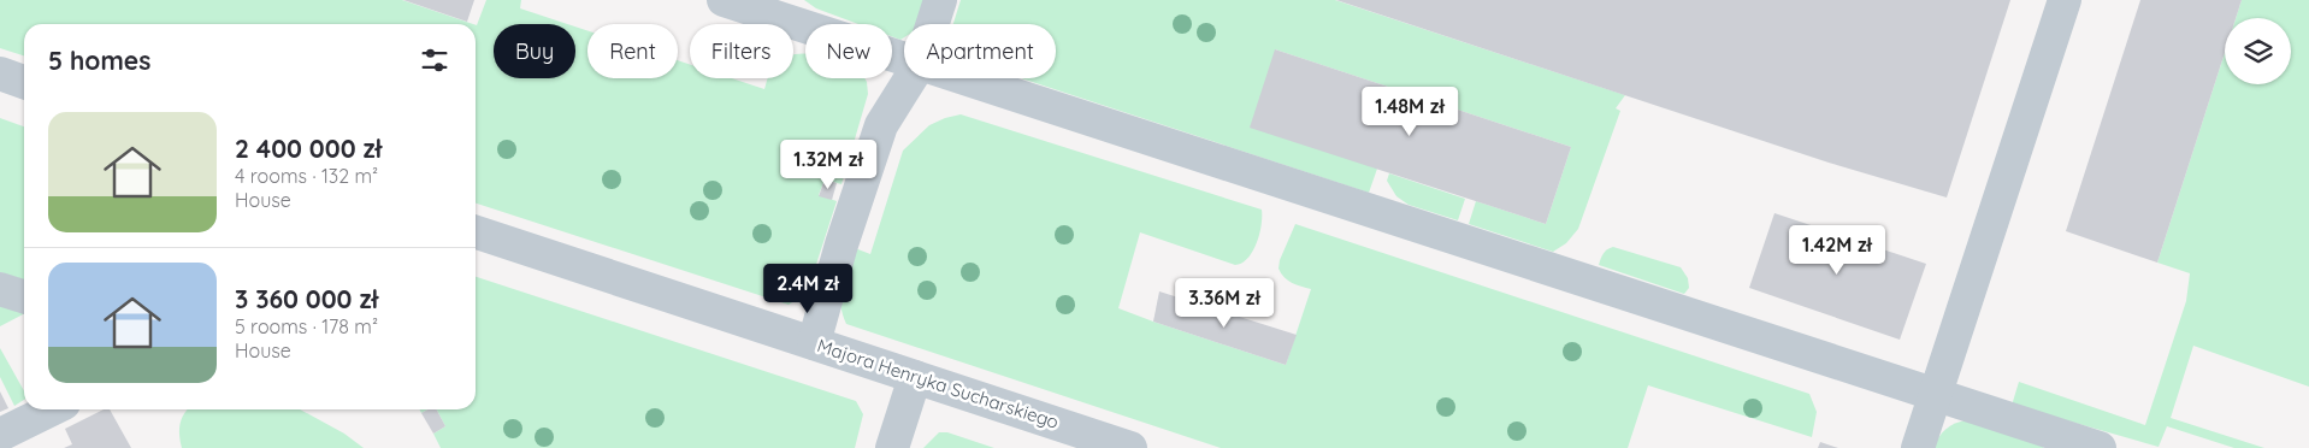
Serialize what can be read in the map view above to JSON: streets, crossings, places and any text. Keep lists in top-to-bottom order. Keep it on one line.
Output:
{"streets":{"street":["Majora Henryka Sucharskiego"]},"page":{"chip":["Buy","Rent","Filters","New","Apartment"],"heading":"5 homes","price":["1.48M zł","1.32M zł","1.42M zł","2.4M zł","3.36M zł"],"list":[{"name":"2 400 000 zł","note":"4 rooms · 132 m² · House"},{"name":"3 360 000 zł","note":"5 rooms · 178 m² · House"}]}}
